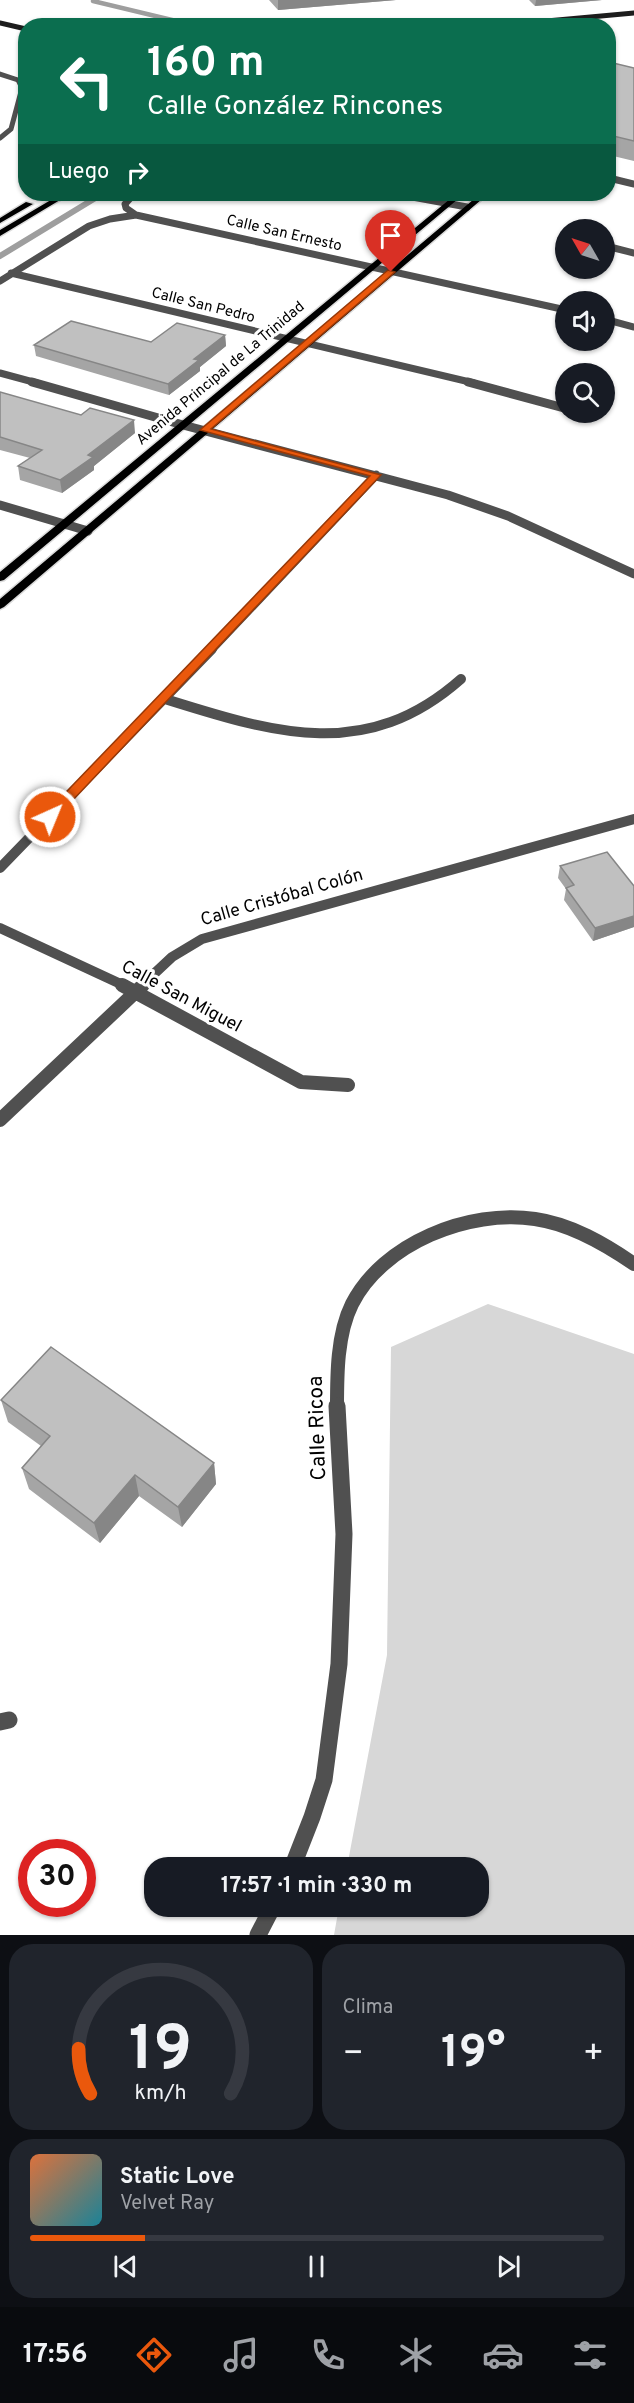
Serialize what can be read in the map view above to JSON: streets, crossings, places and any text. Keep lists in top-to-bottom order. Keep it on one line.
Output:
{"streets":{"main road":["Avenida Principal de La Trinidad"],"street":["Calle San Ernesto","Calle San Pedro","Calle Cristóbal Colón","Calle San Miguel","Calle Ricoa"]},"crossings":[["Calle San Ernesto","Avenida Principal de La Trinidad"],["Calle San Pedro","Avenida Principal de La Trinidad"],["Calle Cristóbal Colón","Calle San Miguel"]],"north":"top left","page":{"turn":["160 m","Calle González Rincones"],"then":"Luego","limit":"30","trip":"17:57 · 1 min · 330 m","tile":"Clima","heat":["−","19°","+"],"song":["Static Love","Velvet Ray"],"tabs":"17:56","gauge":["19","km/h"]}}
